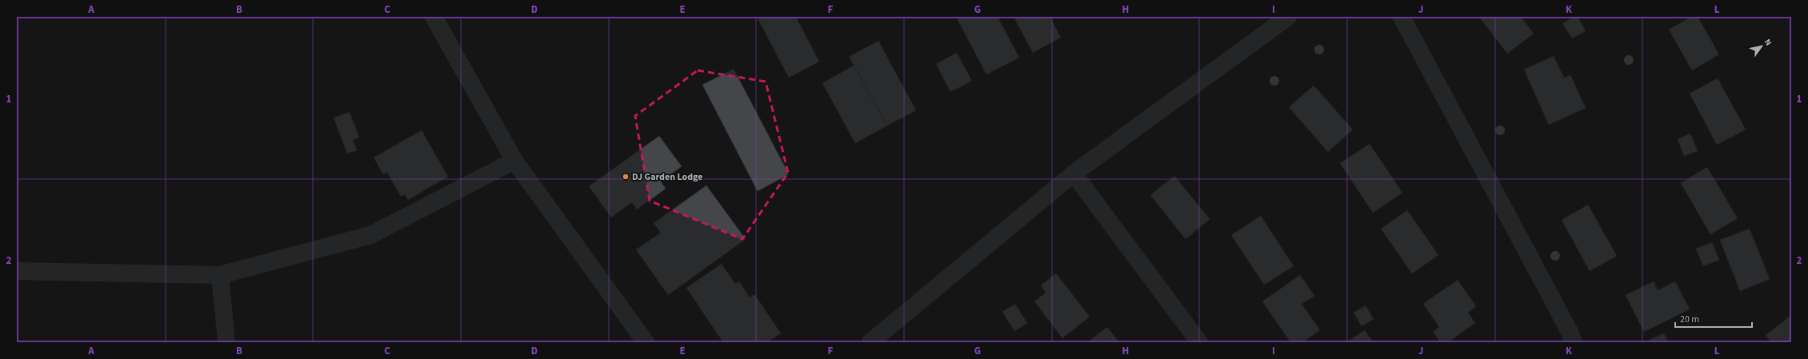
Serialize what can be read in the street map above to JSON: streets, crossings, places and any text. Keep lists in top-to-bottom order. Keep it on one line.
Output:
{"places":["DJ Garden Lodge"],"scale_bar":"20 m","north":"top right","grid":{"columns":["A","B","C","D","E","F","G","H","I","J","K","L"],"rows":["1","2"]}}
